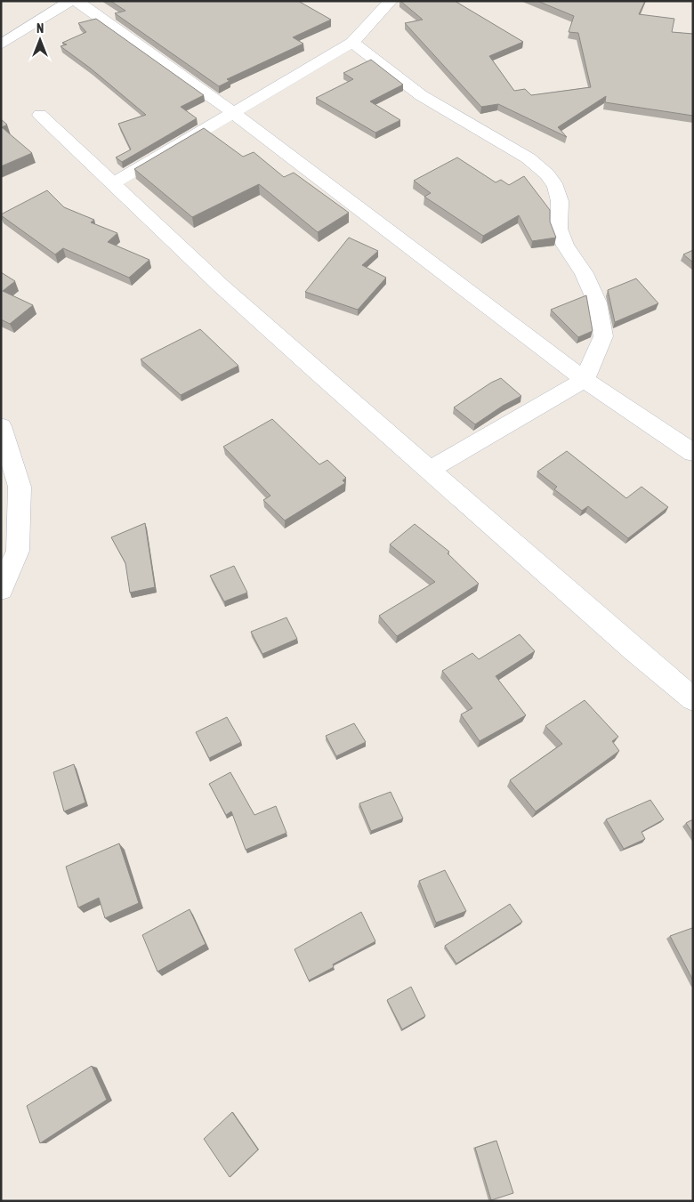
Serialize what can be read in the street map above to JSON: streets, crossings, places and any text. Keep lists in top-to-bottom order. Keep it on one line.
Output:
{"north":"top"}
